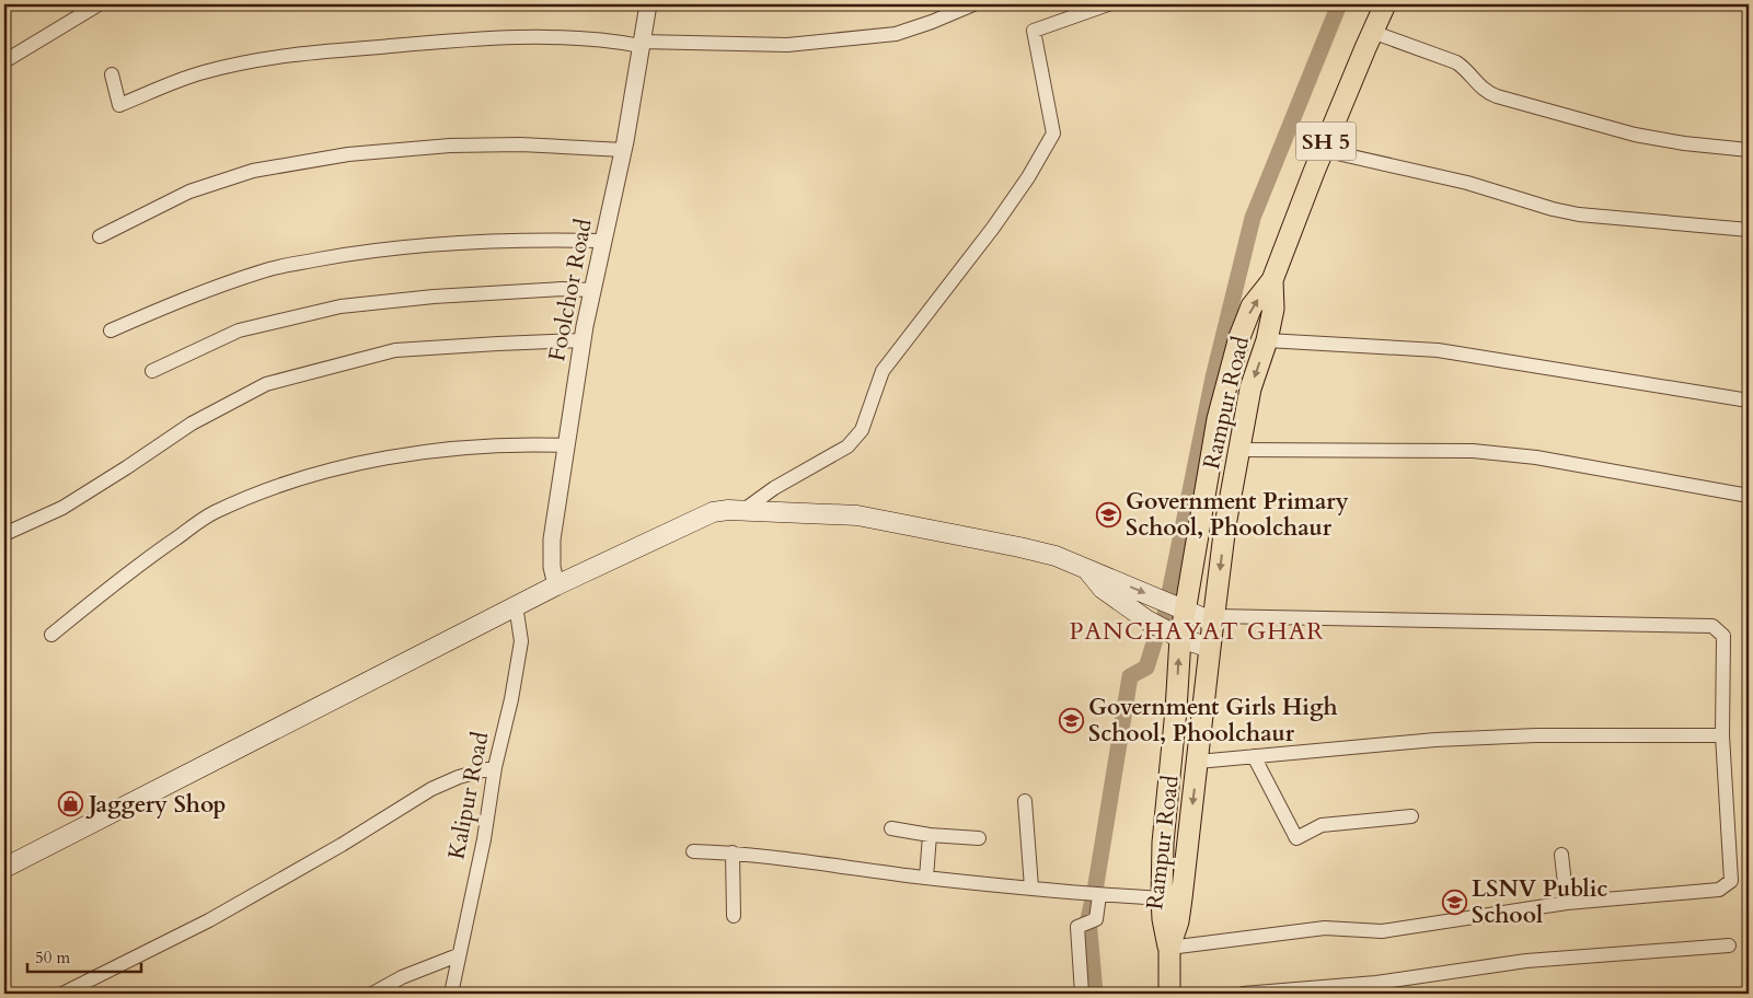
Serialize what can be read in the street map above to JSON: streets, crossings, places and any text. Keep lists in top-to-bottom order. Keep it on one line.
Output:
{"streets":{"main road":["SH 5","Rampur Road"],"street":["Foolchor Road","Kalipur Road"]},"districts":["PANCHAYAT GHAR"],"places":{"school or university":["Government Primary School, Phoolchaur","Government Girls High School, Phoolchaur","LSNV Public School"],"shop":["Jaggery Shop"]},"scale_bar":"50 m"}
